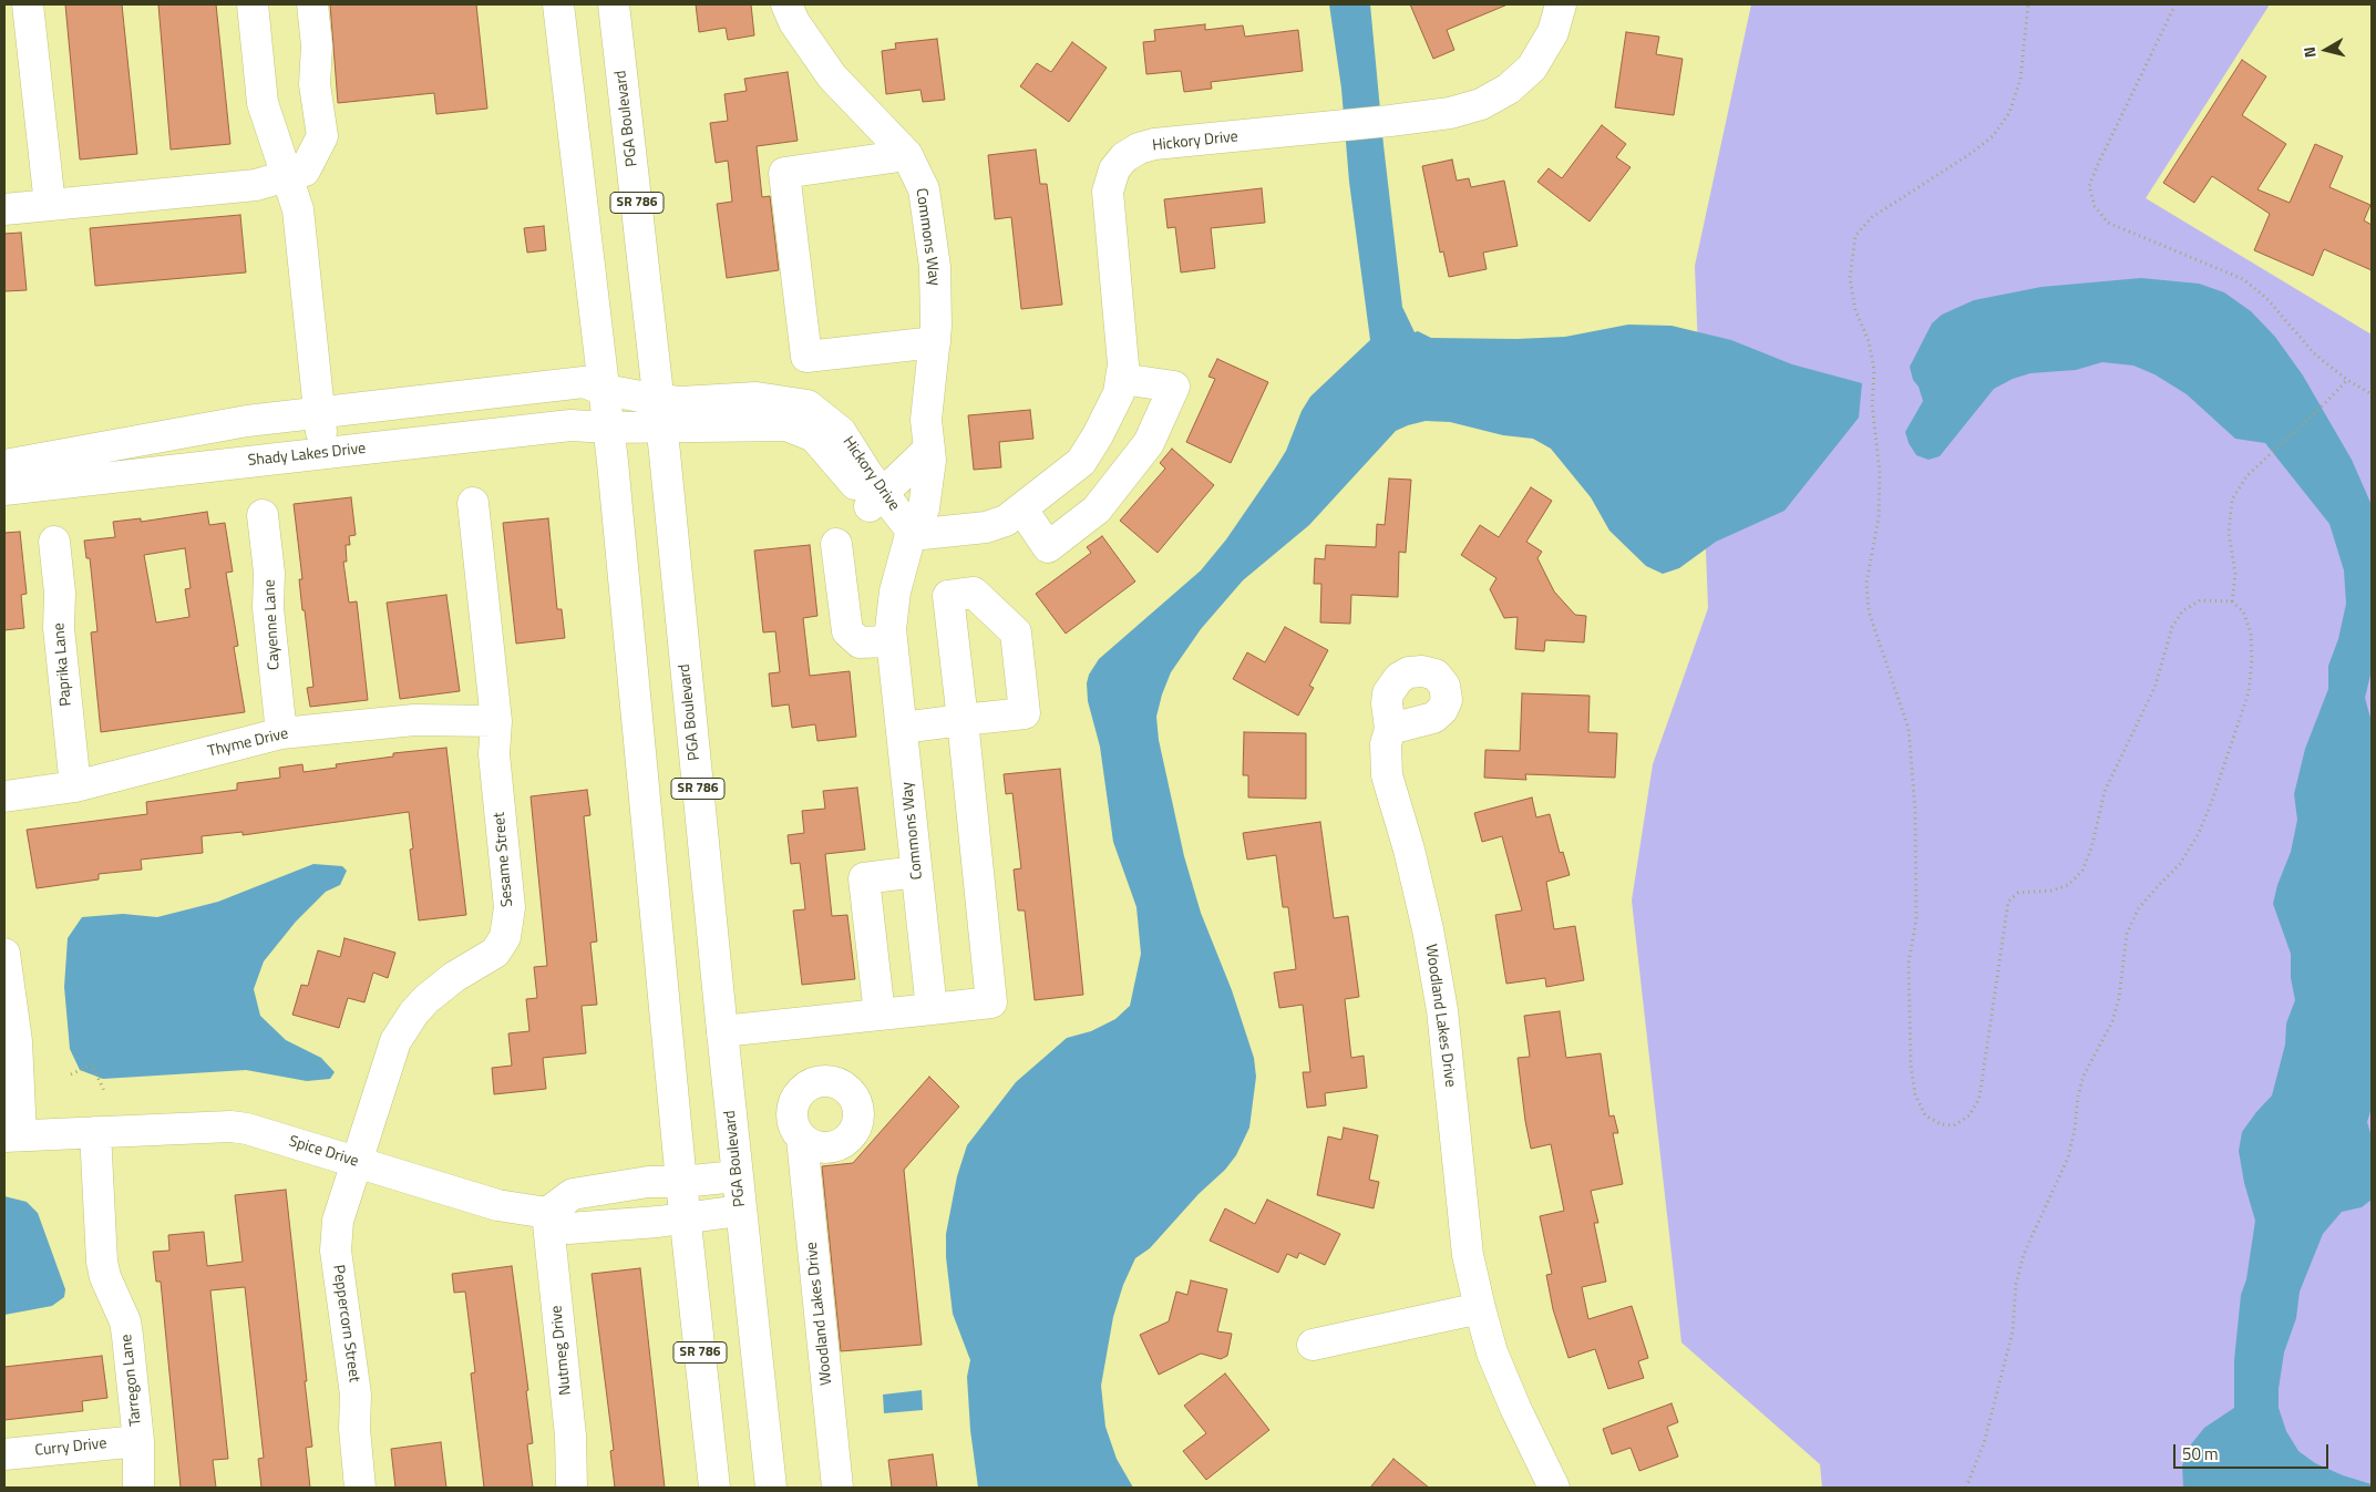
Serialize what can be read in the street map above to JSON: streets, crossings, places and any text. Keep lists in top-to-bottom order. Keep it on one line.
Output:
{"streets":{"street":["PGA Boulevard","Hickory Drive","SR 786","Commons Way","Shady Lakes Drive","Cayenne Lane","Paprika Lane","Thyme Drive","Sesame Street","Woodland Lakes Drive","Spice Drive","Peppercorn Street","Nutmeg Drive","Tarregon Lane","Curry Drive"]},"crossings":[["PGA Boulevard","Hickory Drive"],["PGA Boulevard","Spice Drive"],["Hickory Drive","SR 786"],["Hickory Drive","Commons Way"],["Hickory Drive","Shady Lakes Drive"],["SR 786","Shady Lakes Drive"],["SR 786","Spice Drive"],["Cayenne Lane","Thyme Drive"],["Paprika Lane","Thyme Drive"],["Thyme Drive","Sesame Street"],["Sesame Street","Spice Drive"],["Sesame Street","Peppercorn Street"],["Spice Drive","Peppercorn Street"],["Spice Drive","Nutmeg Drive"],["Spice Drive","Tarregon Lane"],["Tarregon Lane","Curry Drive"]],"scale_bar":"50 m","north":"left"}
